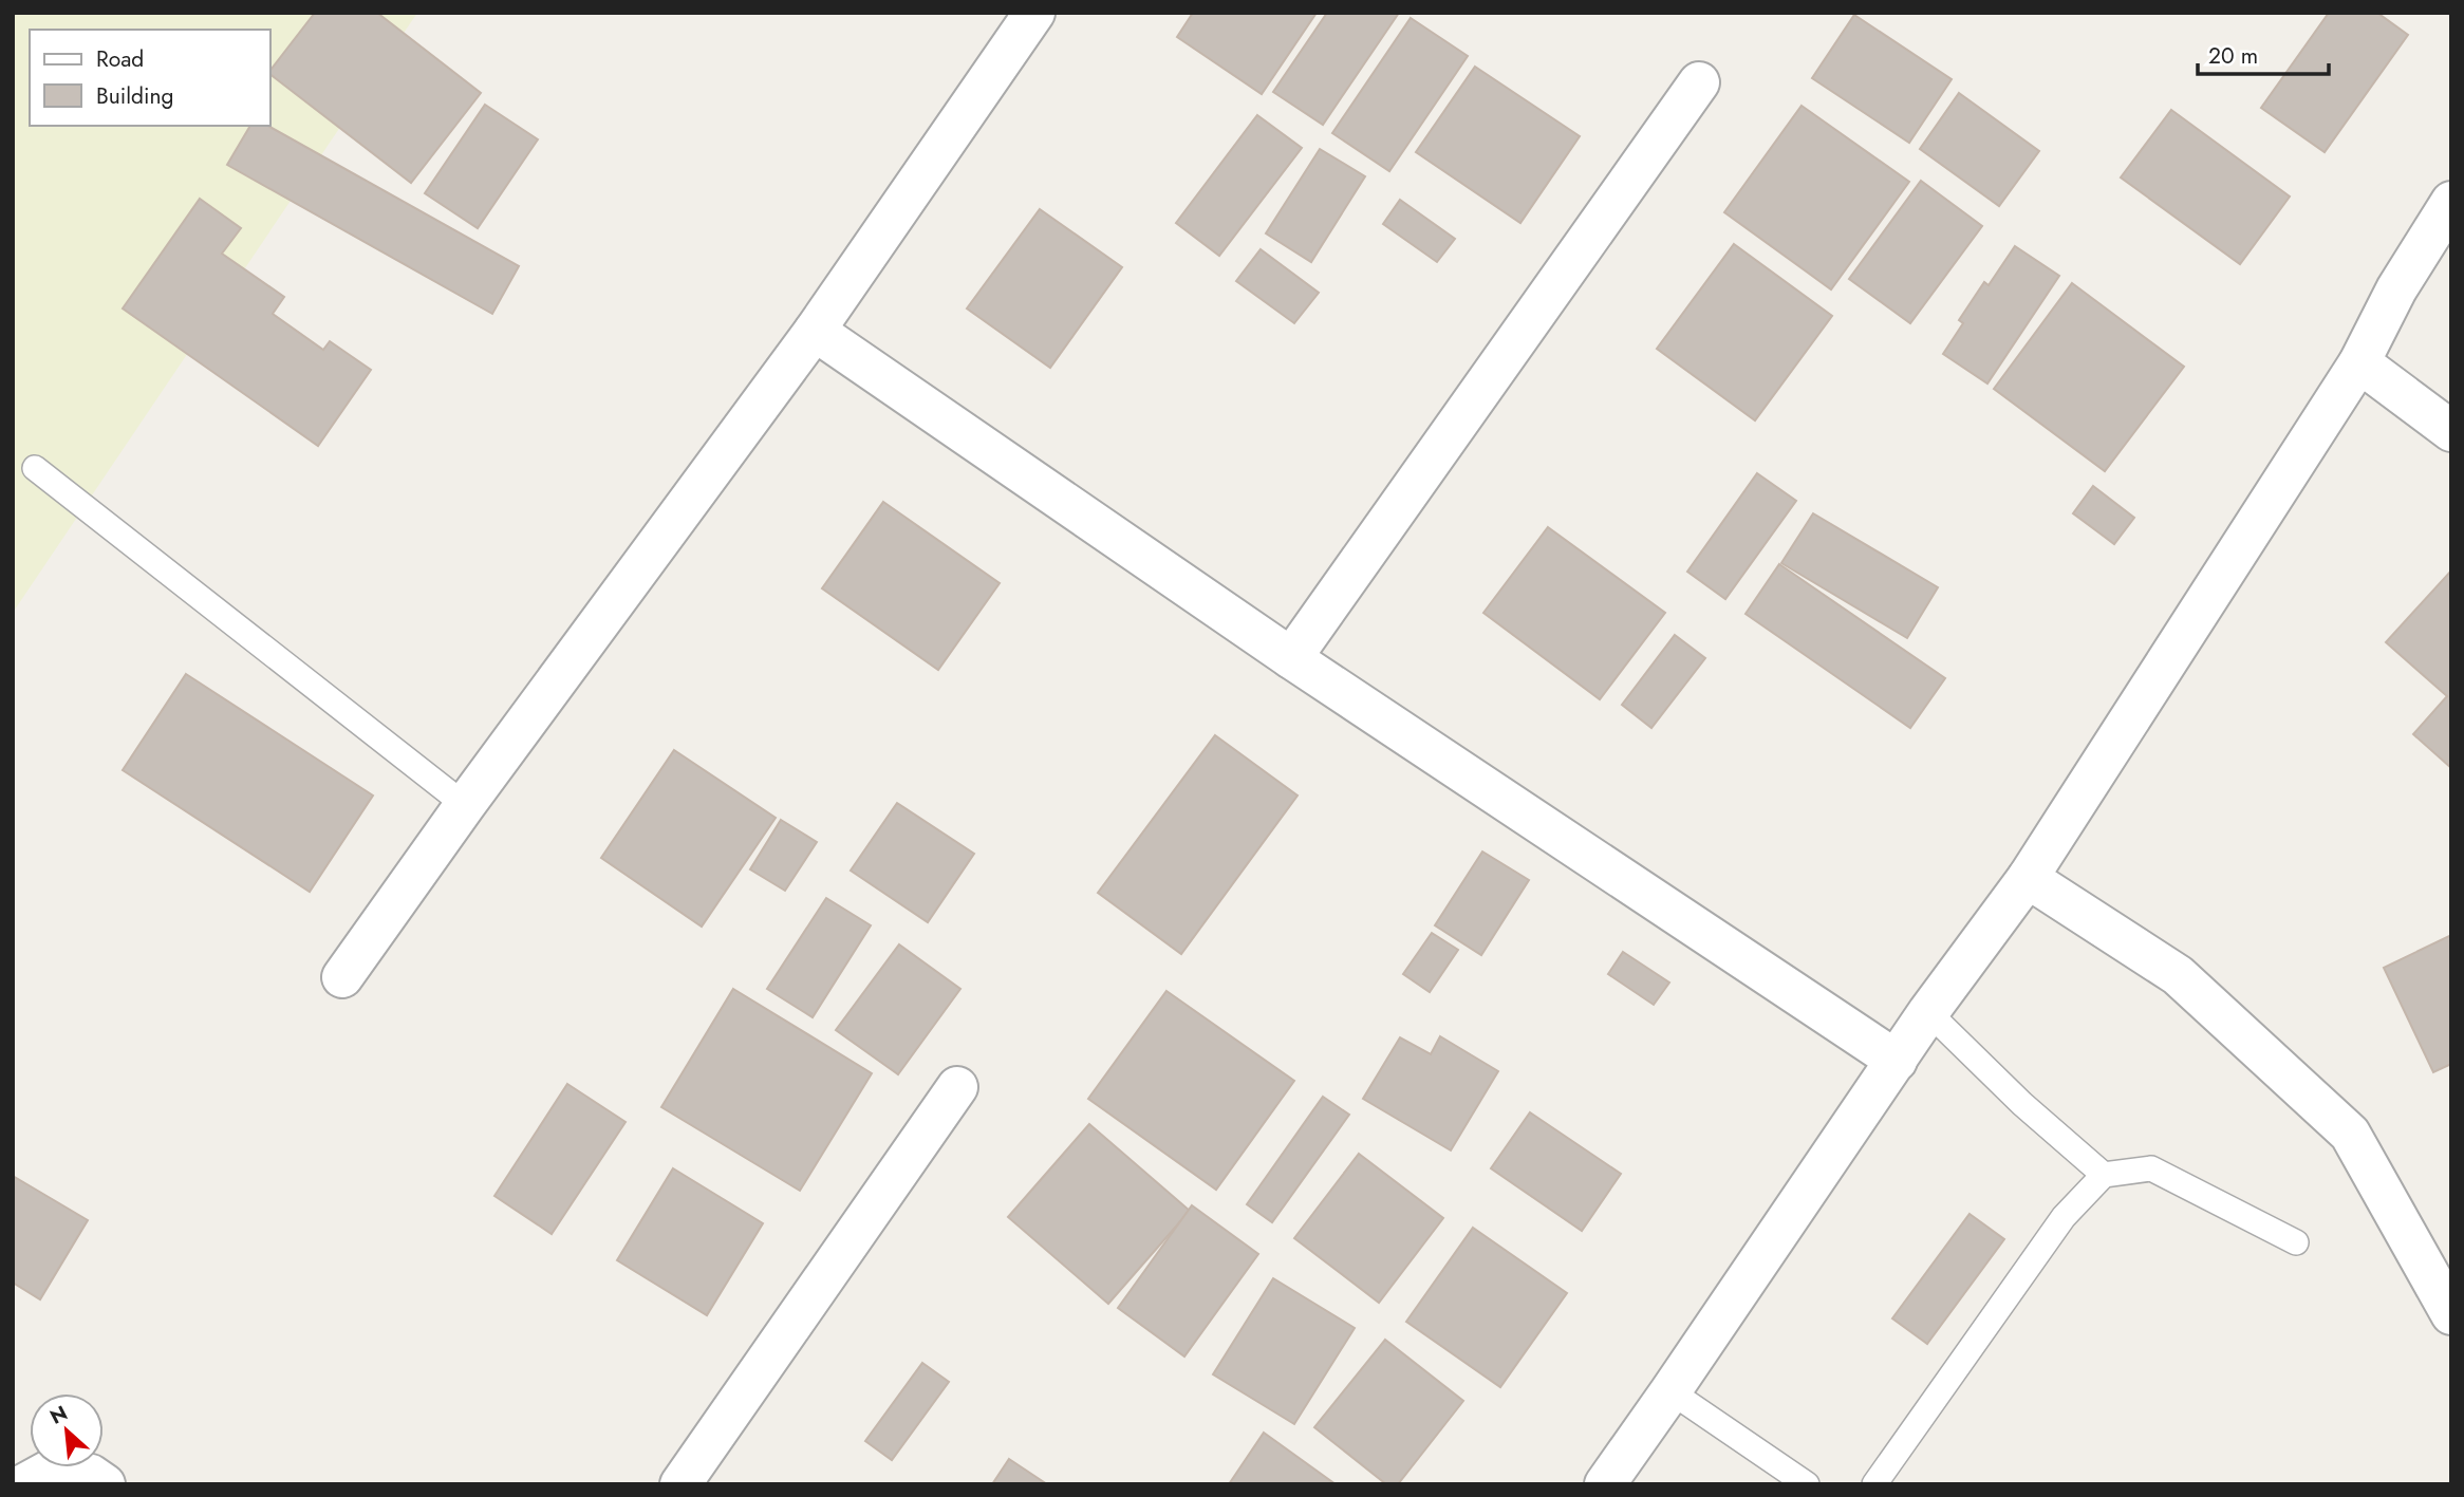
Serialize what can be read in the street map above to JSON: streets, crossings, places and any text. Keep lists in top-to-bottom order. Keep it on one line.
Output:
{"legend":["Road","Building"],"scale_bar":"20 m","north":"top left"}
